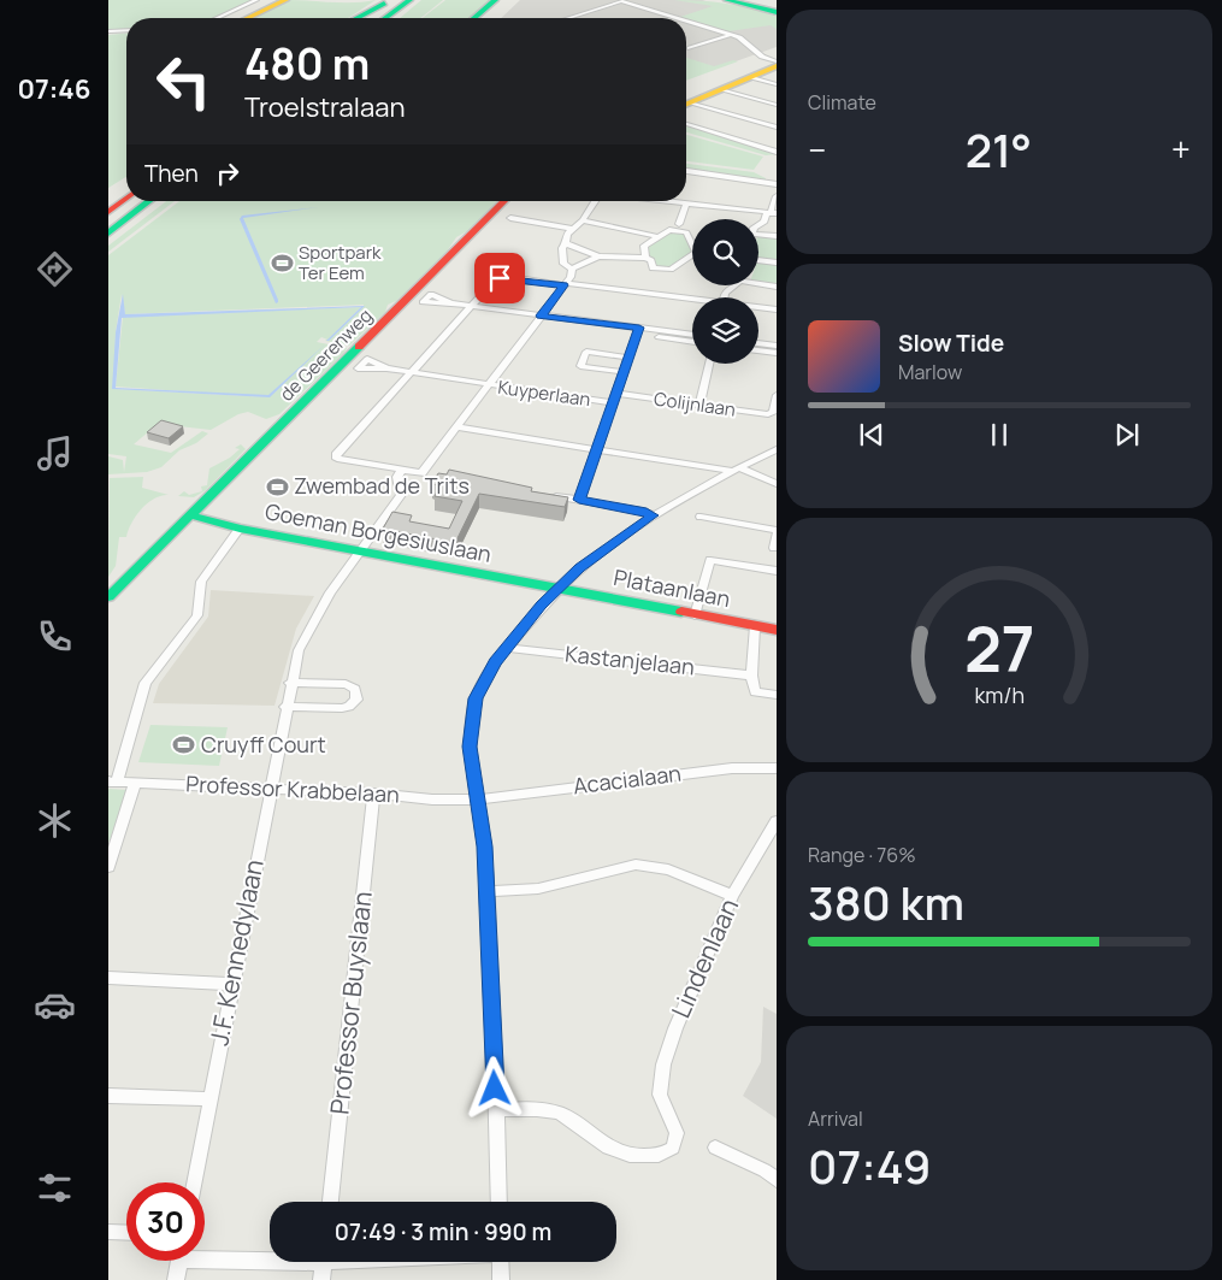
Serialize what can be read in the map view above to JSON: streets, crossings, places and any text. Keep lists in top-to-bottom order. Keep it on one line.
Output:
{"streets":{"main road":["de Geerenweg","Goeman Borgesiuslaan","Plataanlaan"],"street":["Kuyperlaan","Colijnlaan","Kastanjelaan","Acacialaan","Professor Krabbelaan","J.F. Kennedylaan","Lindenlaan","Professor Buyslaan"]},"crossings":[["de Geerenweg","Goeman Borgesiuslaan"],["Goeman Borgesiuslaan","Plataanlaan"],["Goeman Borgesiuslaan","J.F. Kennedylaan"],["Acacialaan","Professor Krabbelaan"],["Professor Krabbelaan","J.F. Kennedylaan"],["Professor Krabbelaan","Professor Buyslaan"]],"places":{"sports":["Sportpark Ter Eem","Zwembad de Trits","Cruyff Court"]},"page":{"tabs":"07:46","tile":["Climate",["Range · 76%","380 km"],["Arrival","07:49"]],"turn":["480 m","Troelstralaan"],"heat":["−","21°","+"],"then":"Then","song":["Slow Tide","Marlow"],"limit":"30","trip":"07:49 · 3 min · 990 m","gauge":["27","km/h"]}}
